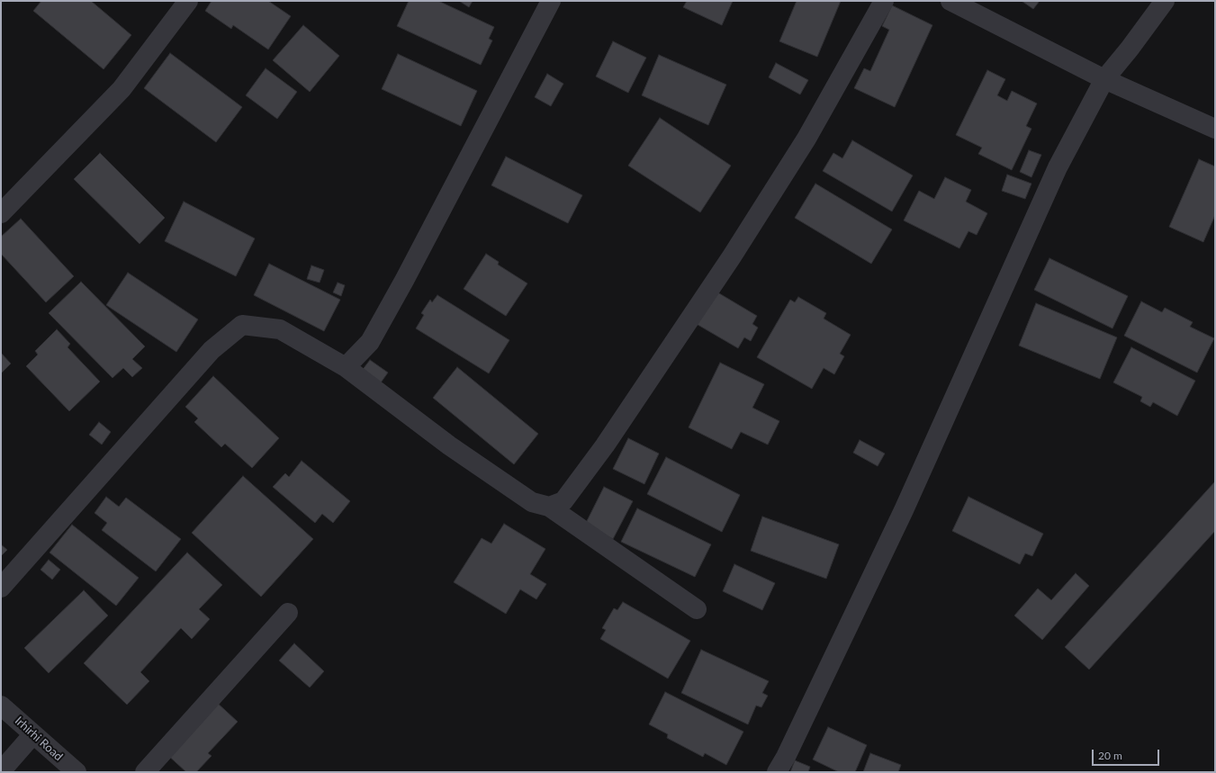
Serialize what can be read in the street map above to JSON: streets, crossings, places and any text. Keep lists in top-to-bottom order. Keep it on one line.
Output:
{"streets":{"street":["Irhirhi Road"]},"scale_bar":"20 m"}
